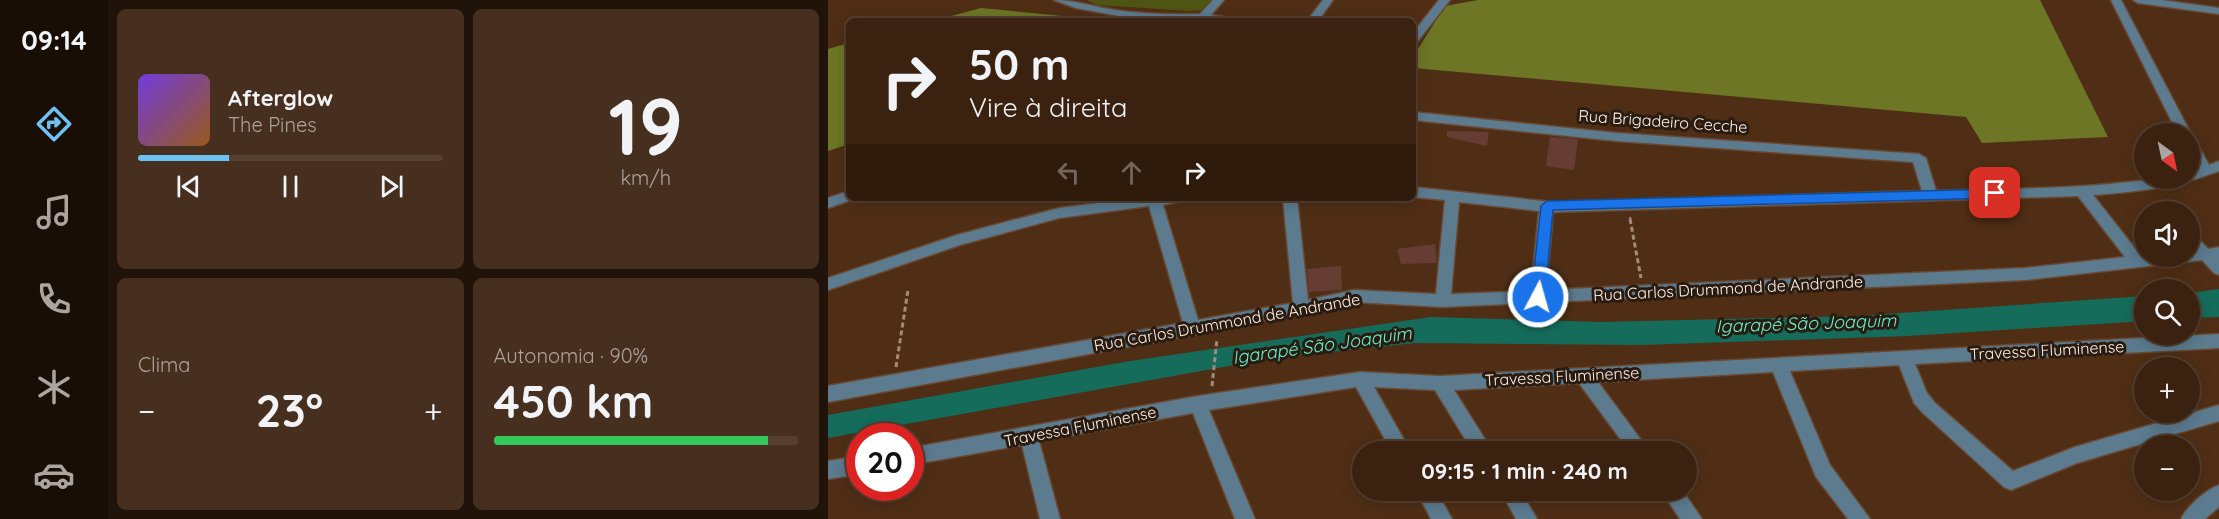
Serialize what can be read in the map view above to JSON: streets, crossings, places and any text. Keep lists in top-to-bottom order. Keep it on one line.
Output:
{"streets":{"street":["Rua Brigadeiro Cecche","Rua Carlos Drummond de Andrande","Travessa Fluminense"]},"water":["Igarapé São Joaquim"],"north":"bottom right","page":{"tabs":"09:14","tile":[["19","km/h"],"Clima",["Autonomia · 90%","450 km"]],"turn":["50 m","Vire à direita"],"song":["Afterglow","The Pines"],"map_buttons":["+","−"],"heat":["−","23°","+"],"limit":"20","trip":"09:15 · 1 min · 240 m"}}
